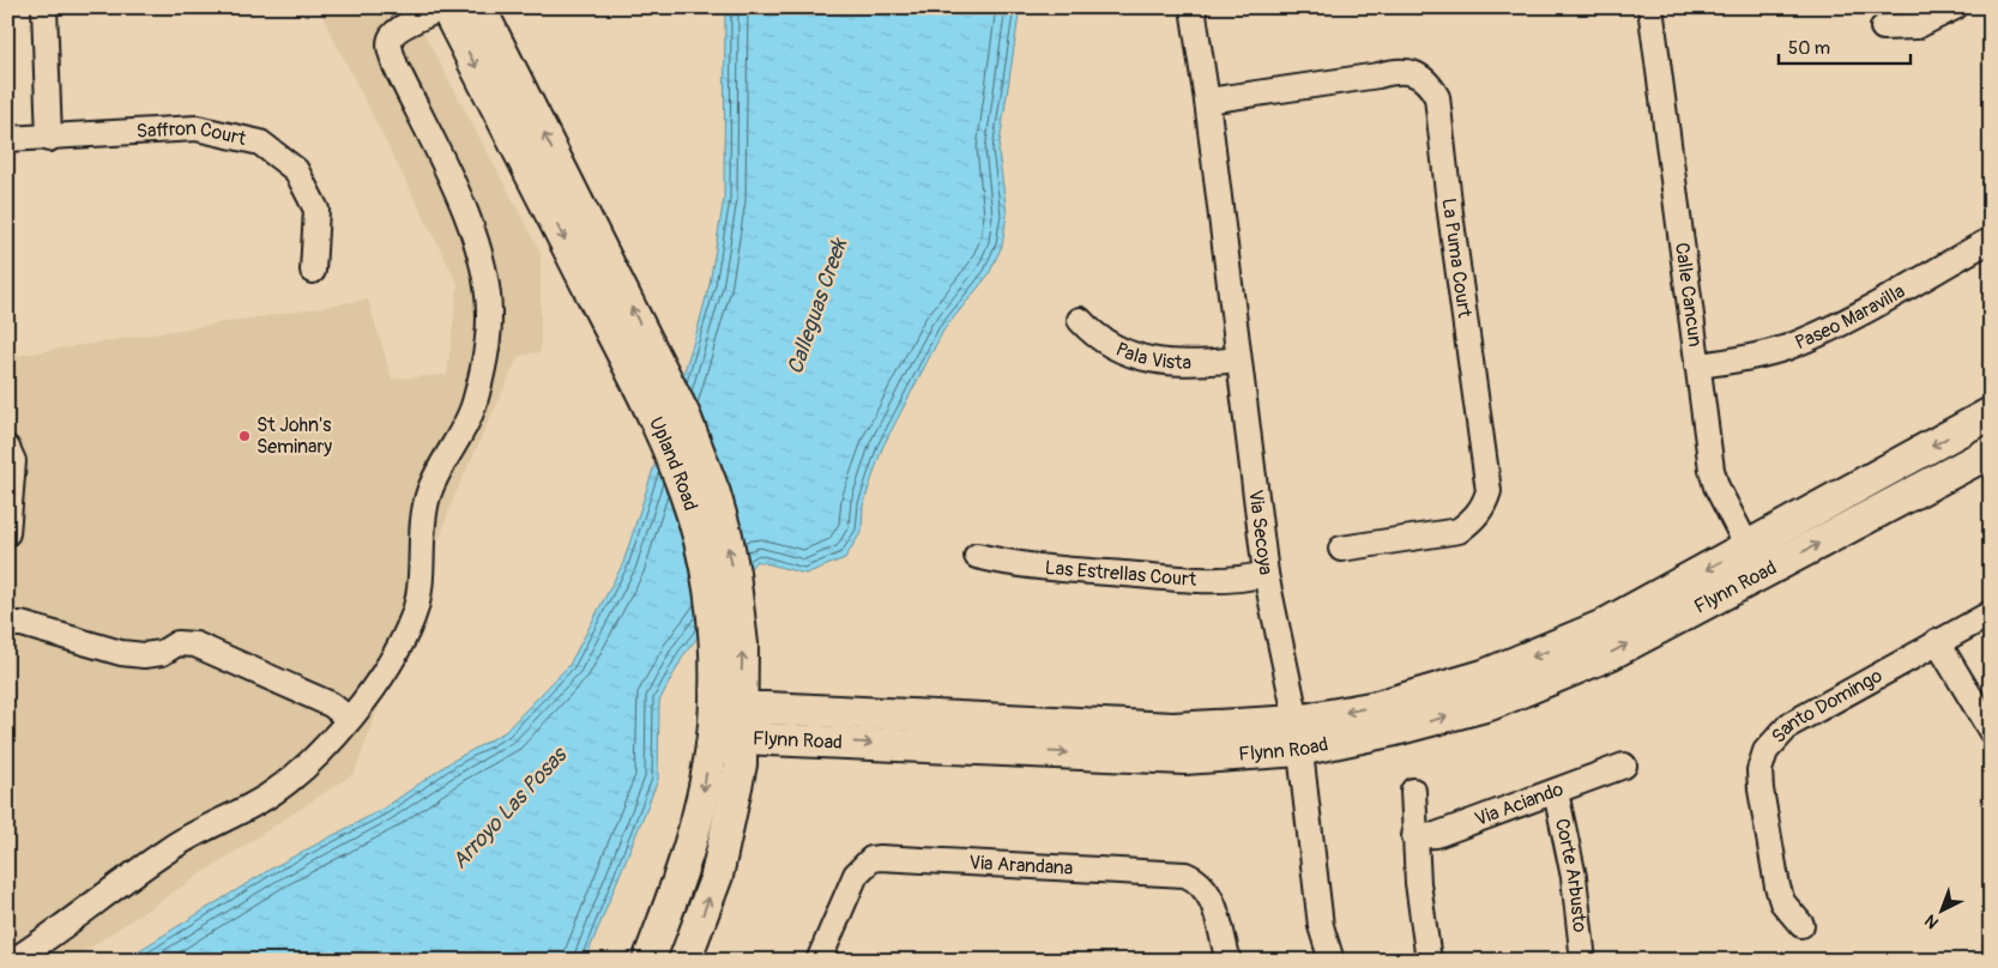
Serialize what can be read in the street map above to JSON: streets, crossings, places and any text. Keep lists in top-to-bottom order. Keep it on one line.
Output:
{"streets":{"main road":["Upland Road","Flynn Road"],"street":["Saffron Court","La Puma Court","Calle Cancun","Paseo Maravilla","Pala Vista","Via Secoya","Las Estrellas Court","Santo Domingo","Via Aciando","Via Arandana","Corte Arbusto"]},"crossings":[["La Puma Court","Via Secoya"],["Calle Cancun","Paseo Maravilla"],["Calle Cancun","Flynn Road"],["Pala Vista","Via Secoya"],["Upland Road","Flynn Road"],["Via Secoya","Las Estrellas Court"],["Via Secoya","Flynn Road"],["Via Aciando","Corte Arbusto"]],"water":["Calleguas Creek","Arroyo Las Posas"],"places":["St John's Seminary"],"scale_bar":"50 m","north":"bottom left"}
